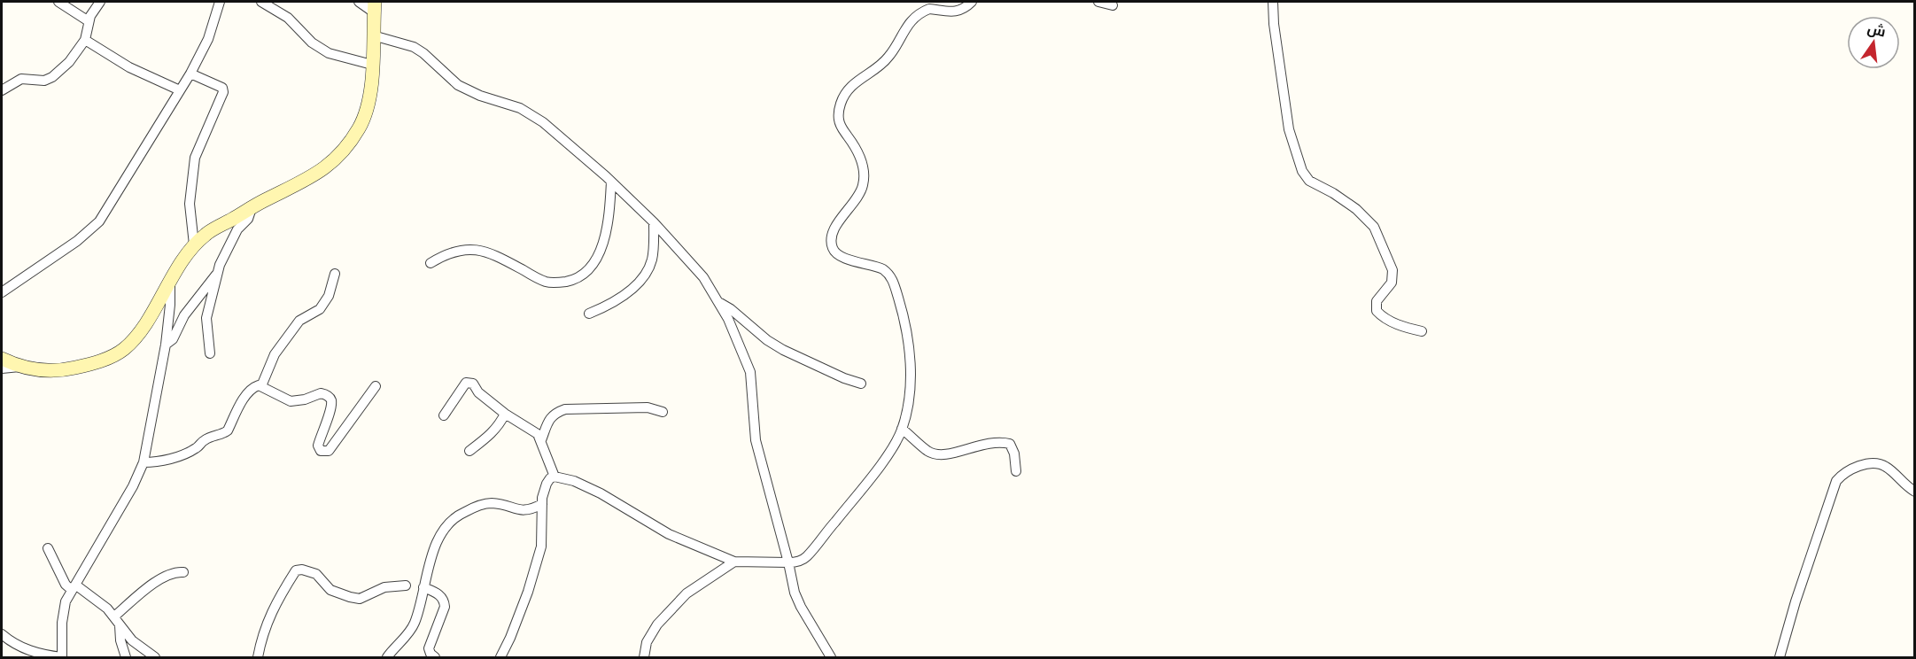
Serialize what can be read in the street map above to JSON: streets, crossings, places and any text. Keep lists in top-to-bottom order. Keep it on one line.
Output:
{"north":"top"}
